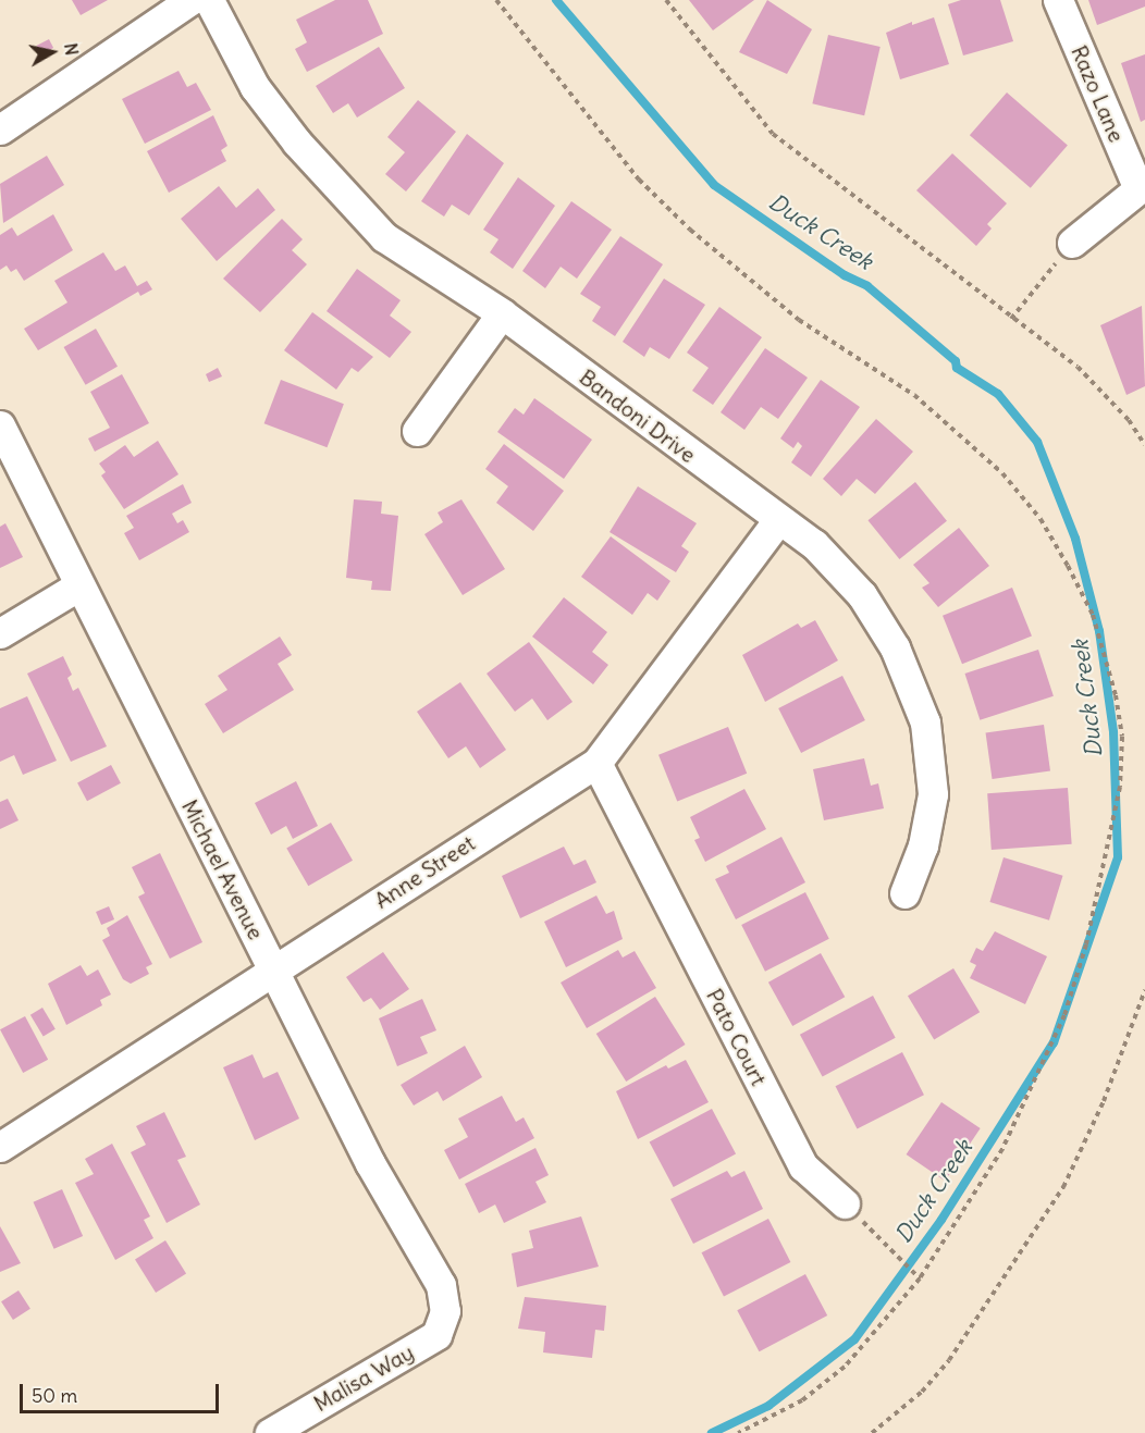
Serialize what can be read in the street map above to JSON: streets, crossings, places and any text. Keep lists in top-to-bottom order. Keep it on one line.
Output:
{"streets":{"street":["Razo Lane","Bandoni Drive","Michael Avenue","Anne Street","Pato Court","Malisa Way"]},"crossings":[["Bandoni Drive","Anne Street"],["Michael Avenue","Anne Street"],["Michael Avenue","Malisa Way"],["Anne Street","Pato Court"]],"water":["Duck Creek"],"scale_bar":"50 m","north":"right"}
